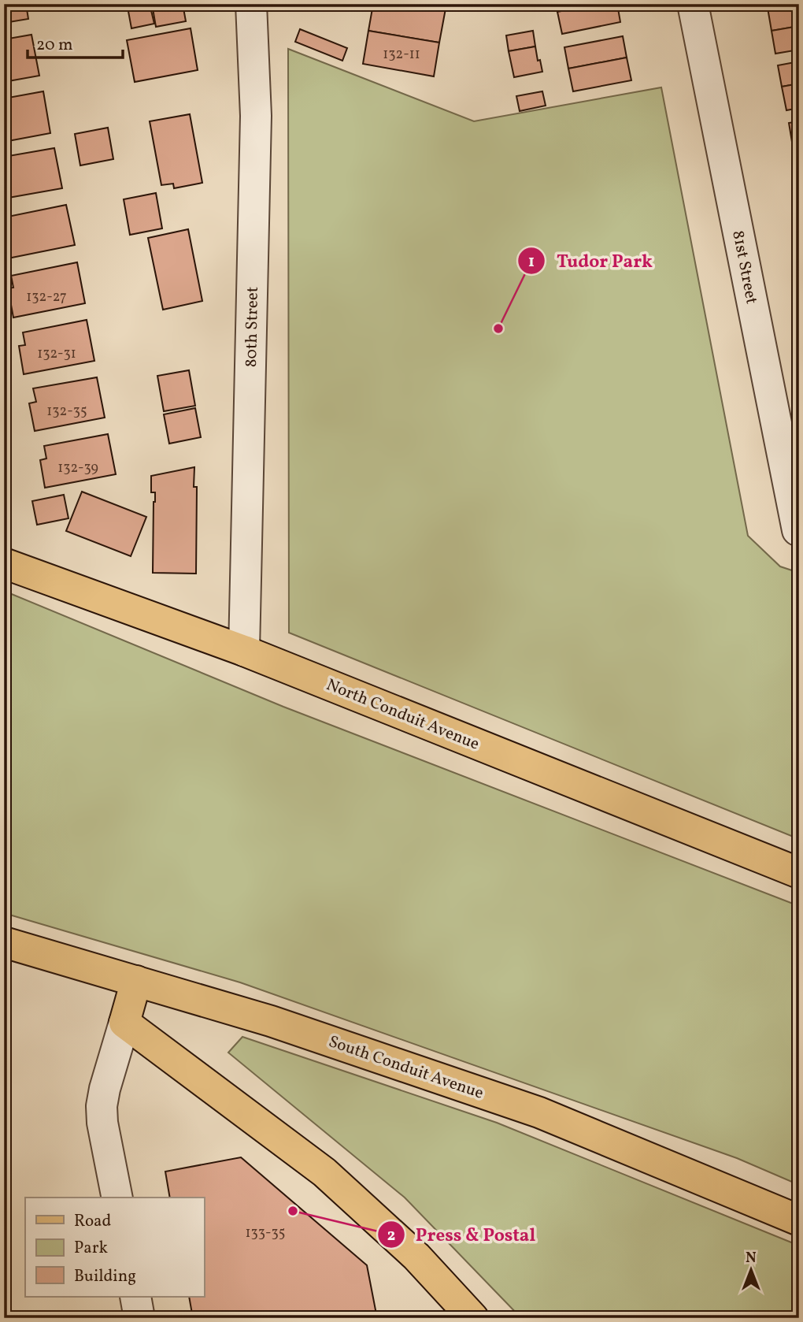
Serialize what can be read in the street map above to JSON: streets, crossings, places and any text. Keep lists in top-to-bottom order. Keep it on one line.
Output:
{"streets":{"main road":["North Conduit Avenue","South Conduit Avenue"],"street":["81st Street","80th Street"]},"crossings":[["80th Street","North Conduit Avenue"]],"places":["Tudor Park","Press & Postal"],"house_numbers":["132-11","132-27","132-31","132-35","132-39","133-35"],"legend":["Road","Park","Building"],"scale_bar":"20 m","north":"top"}
